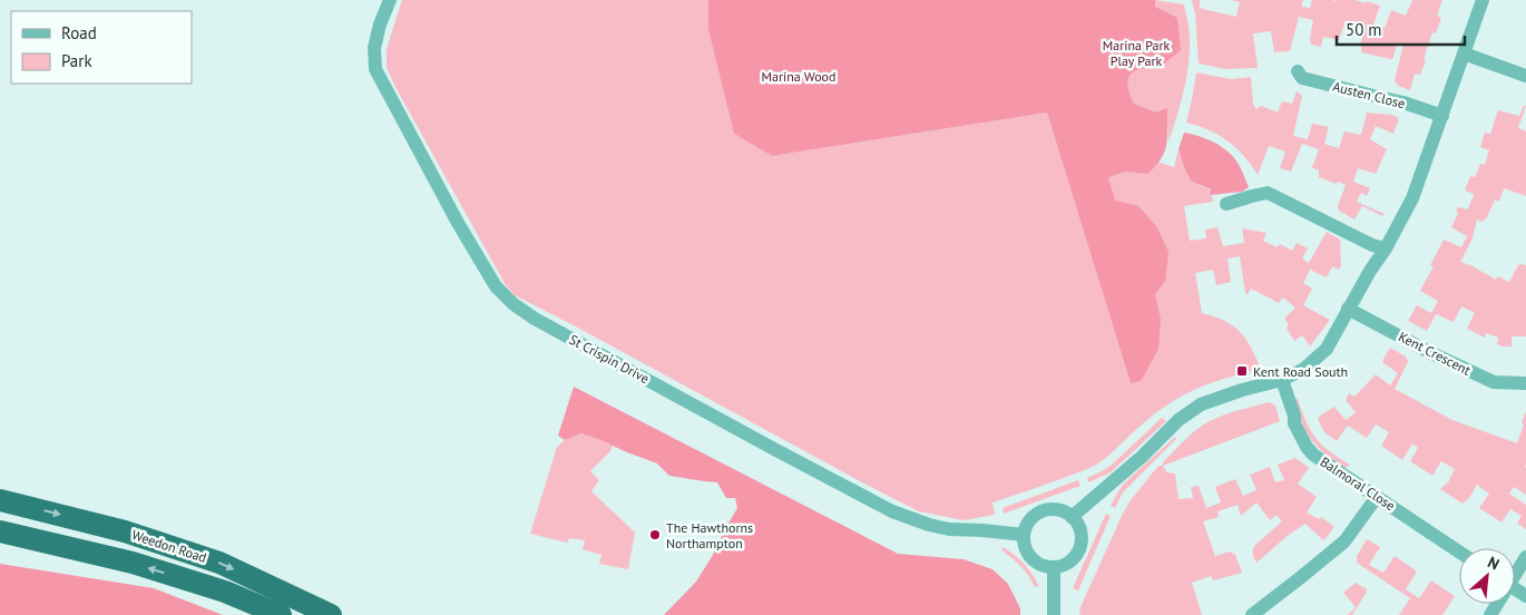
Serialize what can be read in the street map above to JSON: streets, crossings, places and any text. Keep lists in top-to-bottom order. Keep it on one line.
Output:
{"streets":{"highway":["Weedon Road"],"street":["Austen Close","Kent Crescent","St Crispin Drive","Balmoral Close"]},"parks":["Marina Park Play Park","Marina Wood"],"places":{"transit":["Kent Road South"],"other":["The Hawthorns Northampton"]},"legend":["Road","Park"],"scale_bar":"50 m","north":"top right"}
